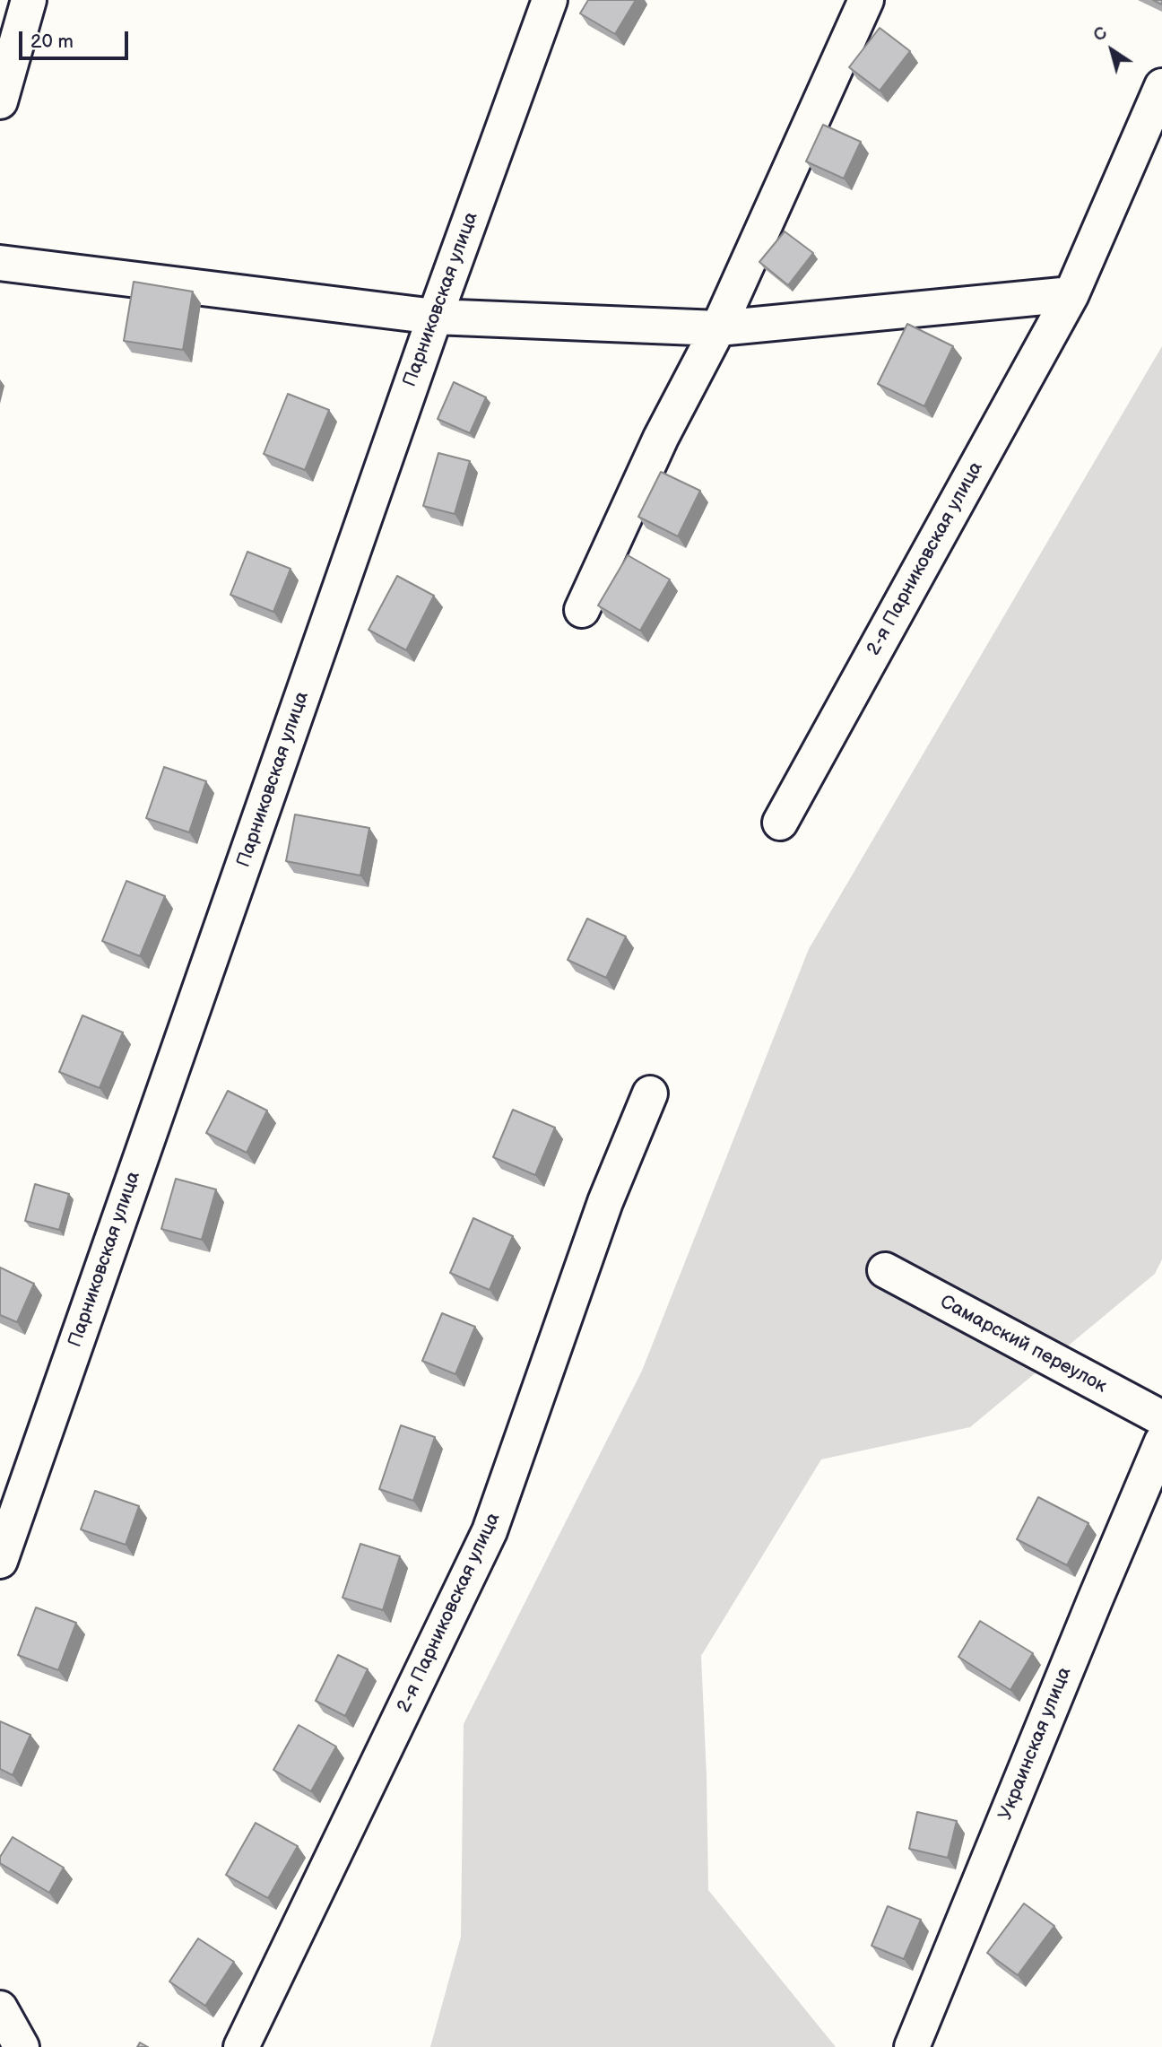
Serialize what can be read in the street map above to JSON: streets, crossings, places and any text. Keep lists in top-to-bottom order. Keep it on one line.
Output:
{"streets":{"street":["Парниковская улица","2-я Парниковская улица","Самарский переулок","Украинская улица"]},"scale_bar":"20 m","north":"top left"}
